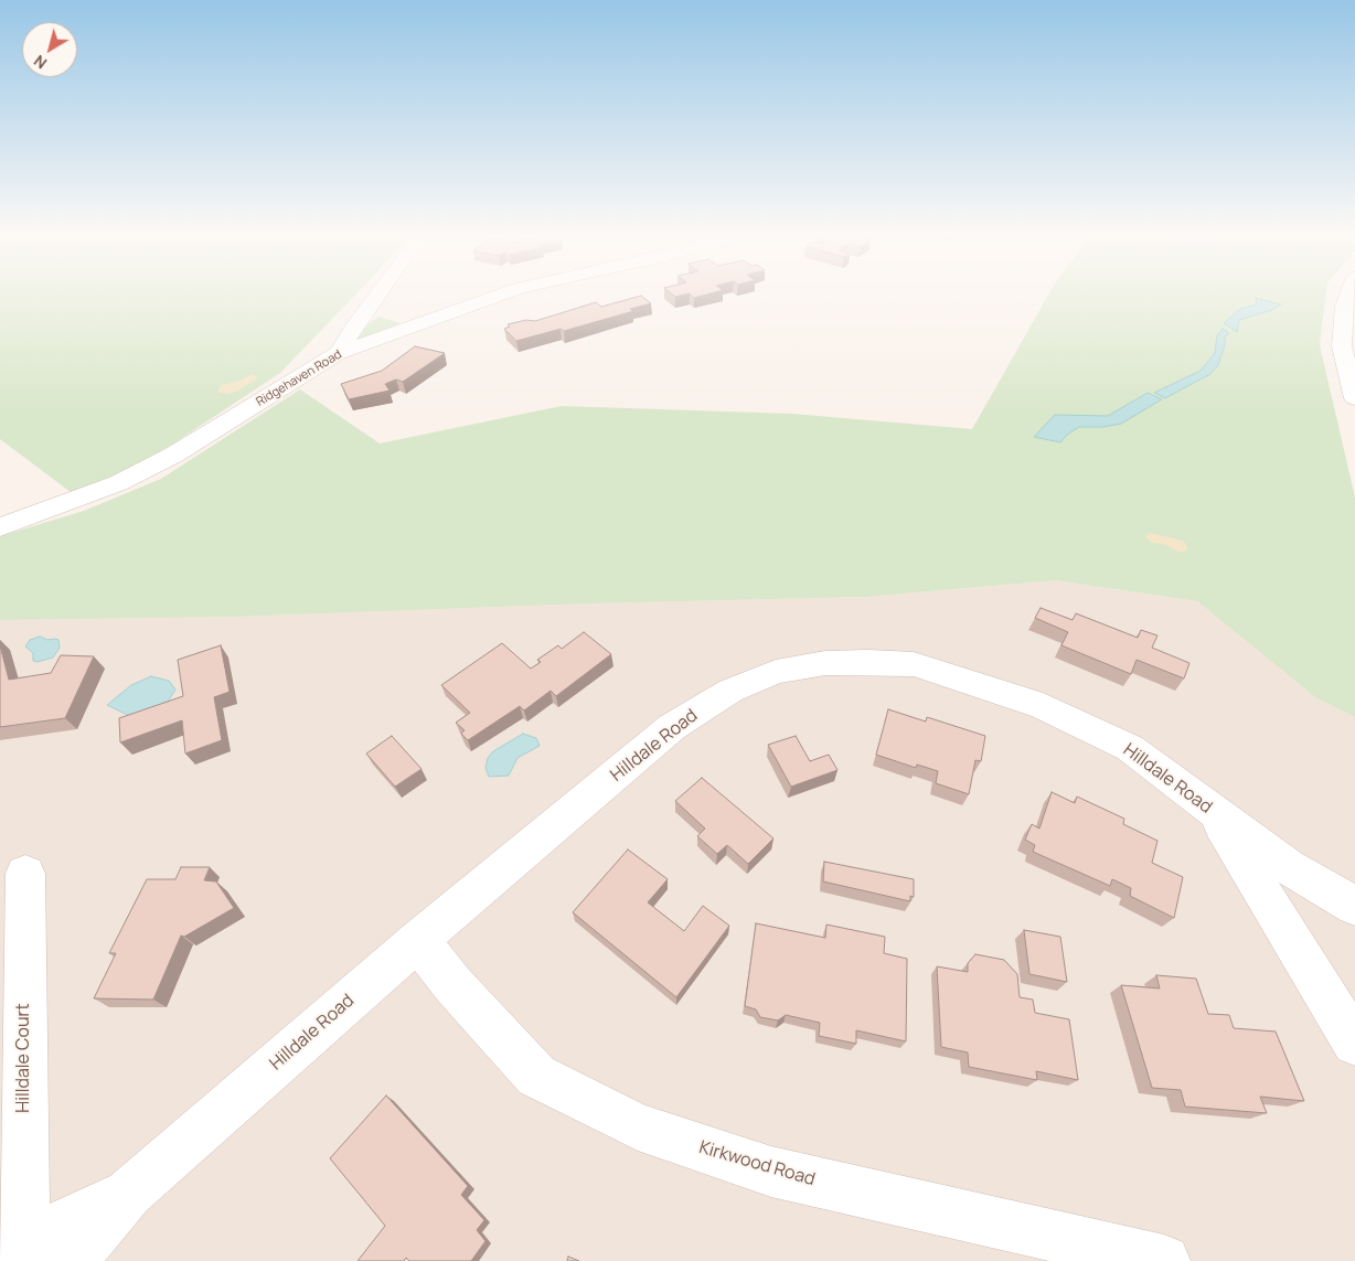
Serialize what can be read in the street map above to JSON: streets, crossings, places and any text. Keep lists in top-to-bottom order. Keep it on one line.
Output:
{"streets":{"street":["Ridgehaven Road","Hilldale Road","Hilldale Court","Kirkwood Road"]},"crossings":[["Hilldale Road","Hilldale Court"],["Hilldale Road","Kirkwood Road"]],"north":"bottom left"}
